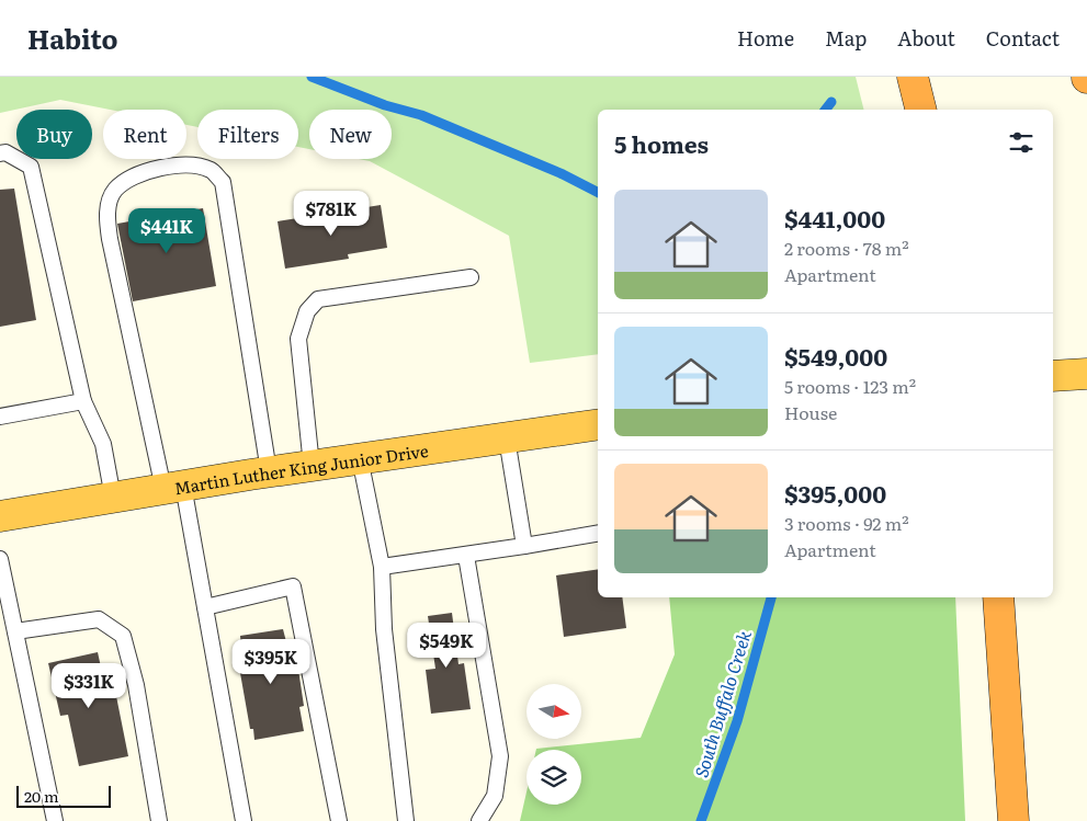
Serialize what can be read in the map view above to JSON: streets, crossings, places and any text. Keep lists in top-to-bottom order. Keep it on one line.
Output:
{"streets":{"highway":["Martin Luther King Junior Drive"]},"water":["South Buffalo Creek"],"scale_bar":"20 m","north":"right","page":{"header":"Habito","nav":["Home","Map","About","Contact"],"chip":["Buy","Rent","Filters","New"],"heading":"5 homes","list":[{"name":"$441,000","note":"2 rooms · 78 m² · Apartment"},{"name":"$549,000","note":"5 rooms · 123 m² · House"},{"name":"$395,000","note":"3 rooms · 92 m² · Apartment"}],"price":["$781K","$441K","$549K","$395K","$331K"],"scale":"20 m"}}
